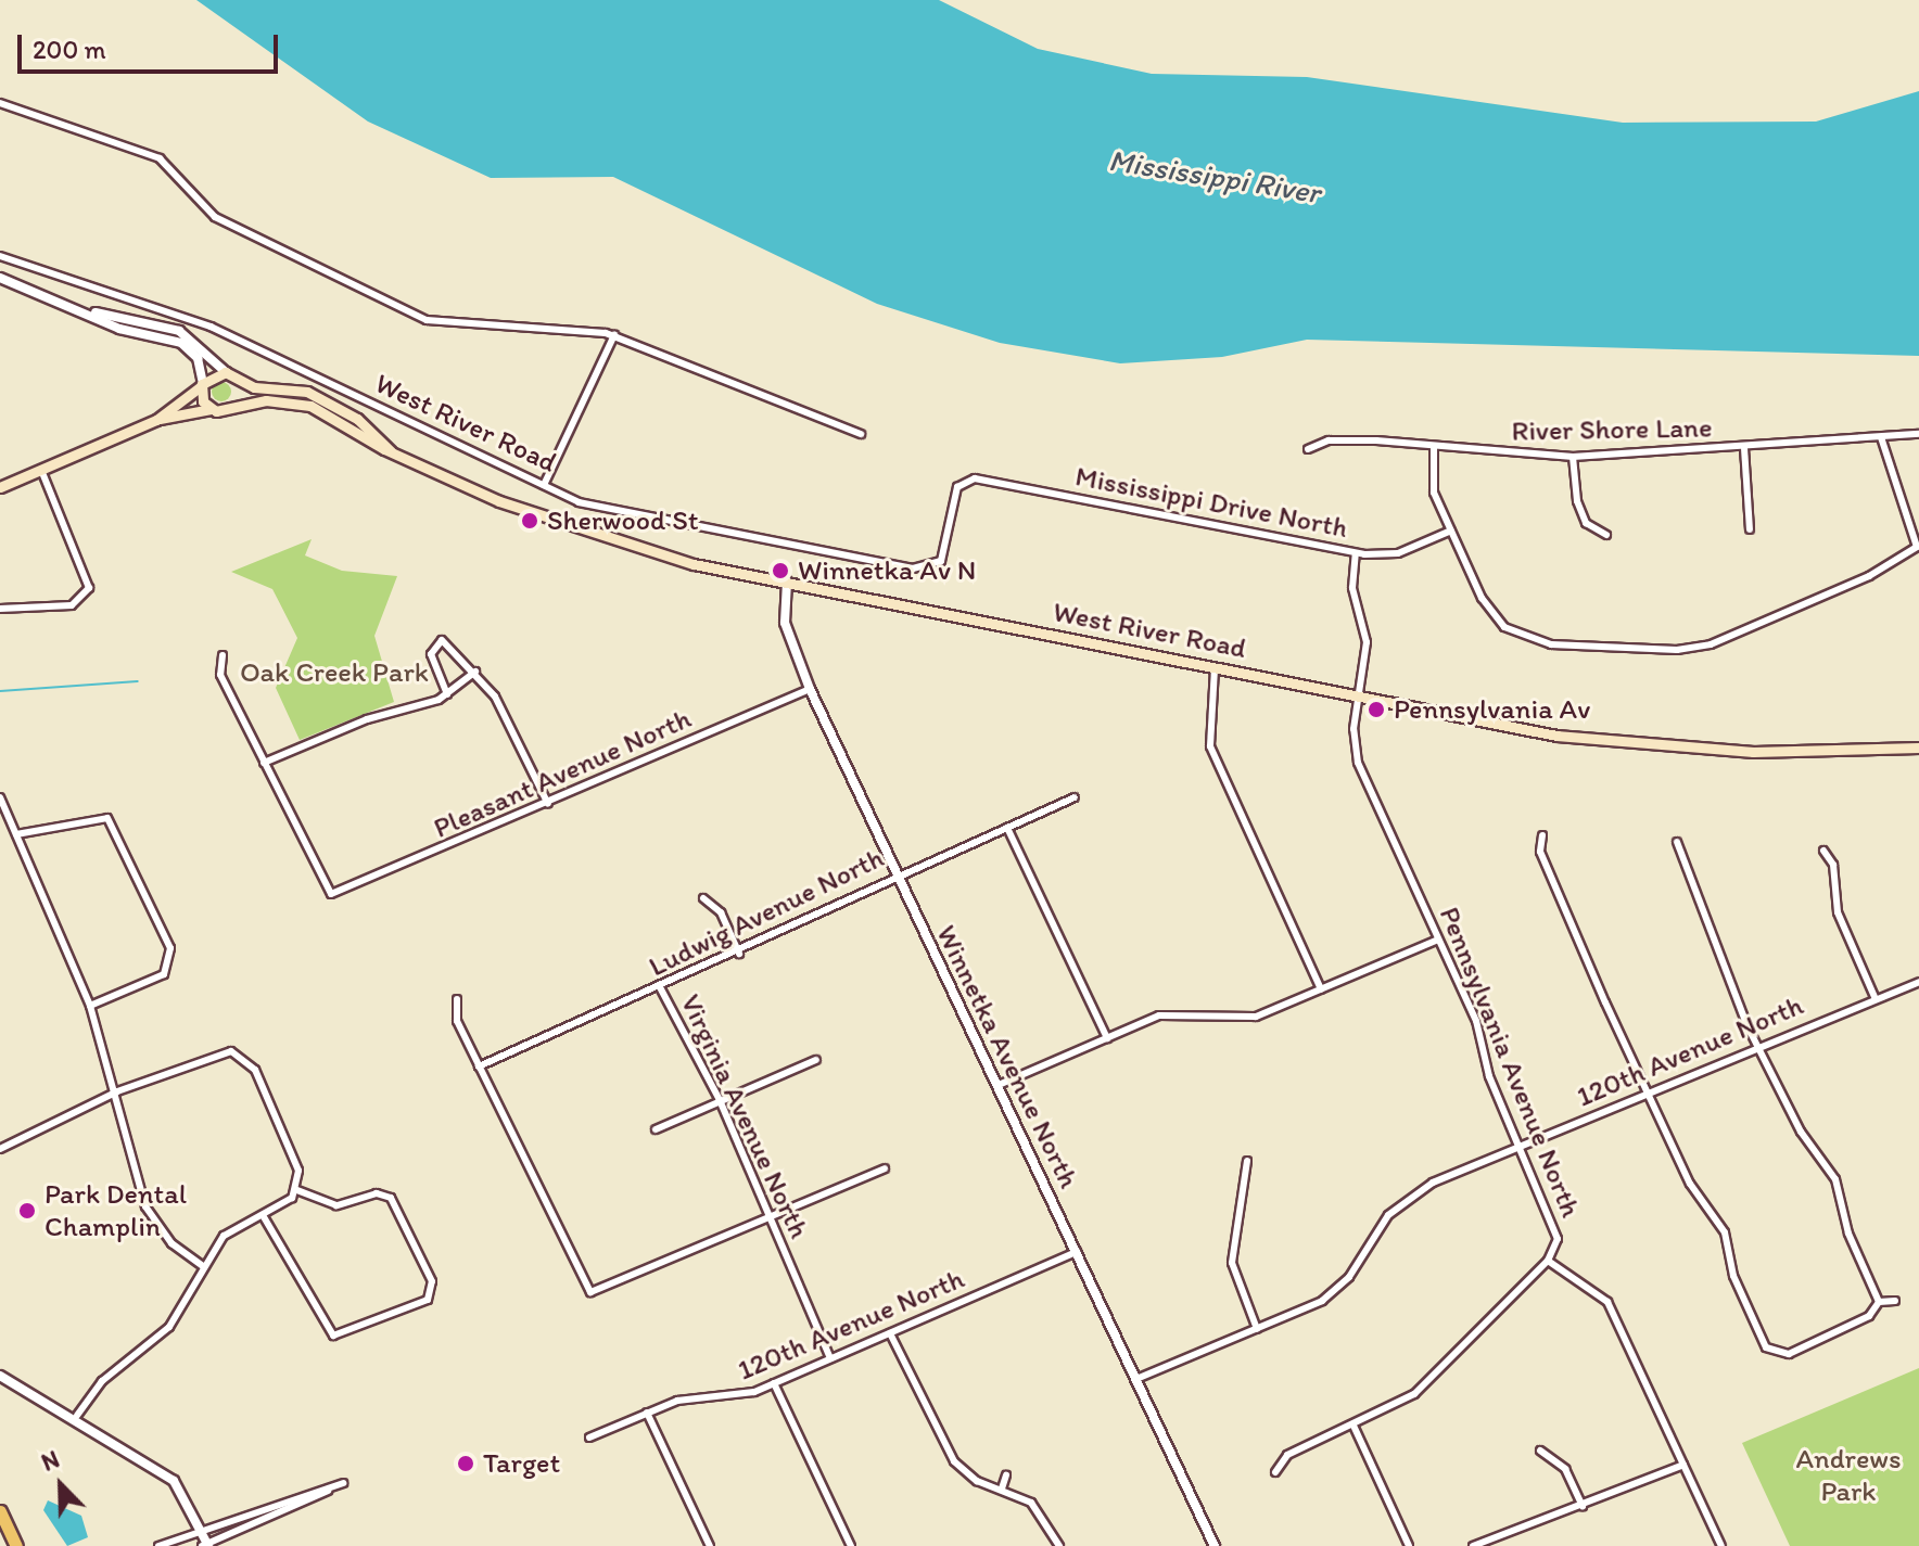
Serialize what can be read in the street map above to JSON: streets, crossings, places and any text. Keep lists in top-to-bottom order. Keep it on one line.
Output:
{"streets":{"main road":["West River Road"],"street":["River Shore Lane","Mississippi Drive North","Pleasant Avenue North","Ludwig Avenue North","120th Avenue North","Winnetka Avenue North","Pennsylvania Avenue North","Virginia Avenue North"]},"crossings":[["West River Road","Mississippi Drive North"],["West River Road","Winnetka Avenue North"],["West River Road","Pennsylvania Avenue North"],["Mississippi Drive North","Pennsylvania Avenue North"],["Pleasant Avenue North","Winnetka Avenue North"],["Ludwig Avenue North","Winnetka Avenue North"],["Ludwig Avenue North","Virginia Avenue North"],["120th Avenue North","Winnetka Avenue North"],["120th Avenue North","Pennsylvania Avenue North"],["120th Avenue North","Virginia Avenue North"]],"water":["Mississippi River"],"parks":["Oak Creek Park","Andrews Park"],"places":["Sherwood St","Winnetka Av N","Pennsylvania Av","Park Dental Champlin","Target"],"scale_bar":"200 m","north":"top left"}
